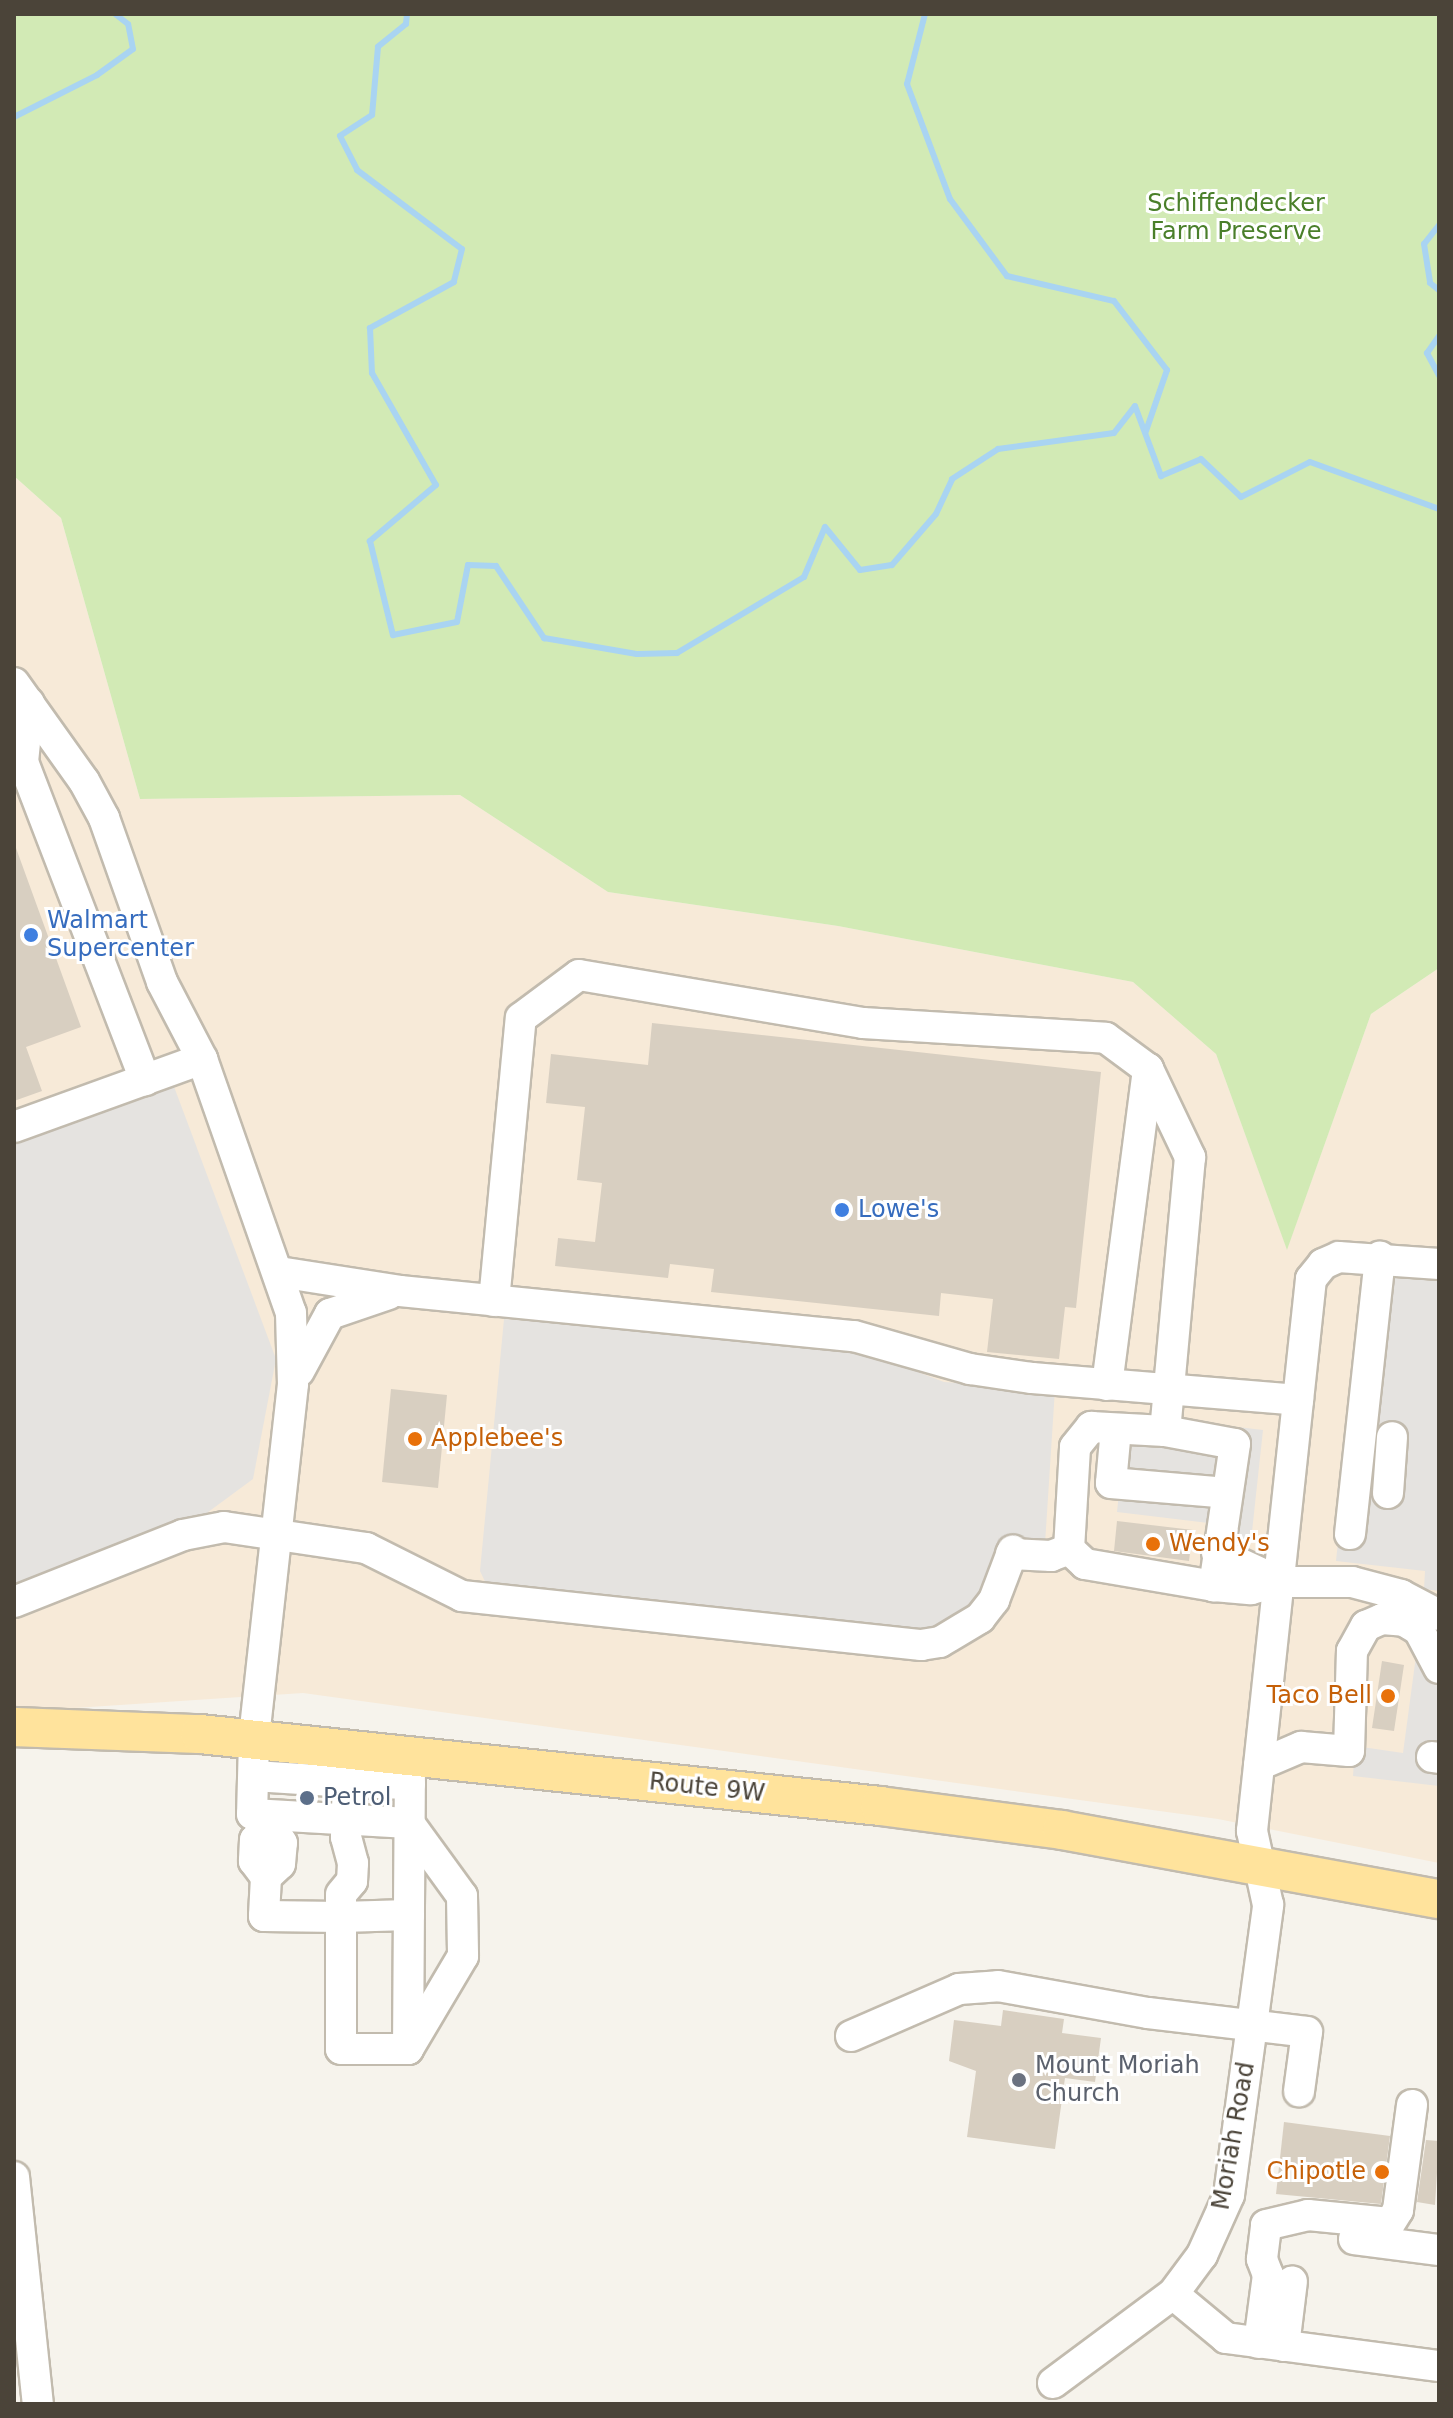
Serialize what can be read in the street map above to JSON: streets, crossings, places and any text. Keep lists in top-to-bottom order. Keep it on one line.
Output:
{"streets":{"main road":["Route 9W"],"street":["Moriah Road"]},"crossings":[["Route 9W","Moriah Road"]],"parks":["Schiffendecker Farm Preserve"],"places":["Walmart Supercenter","Lowe's","Applebee's","Wendy's","Taco Bell","Petrol","Mount Moriah Church","Chipotle"]}
